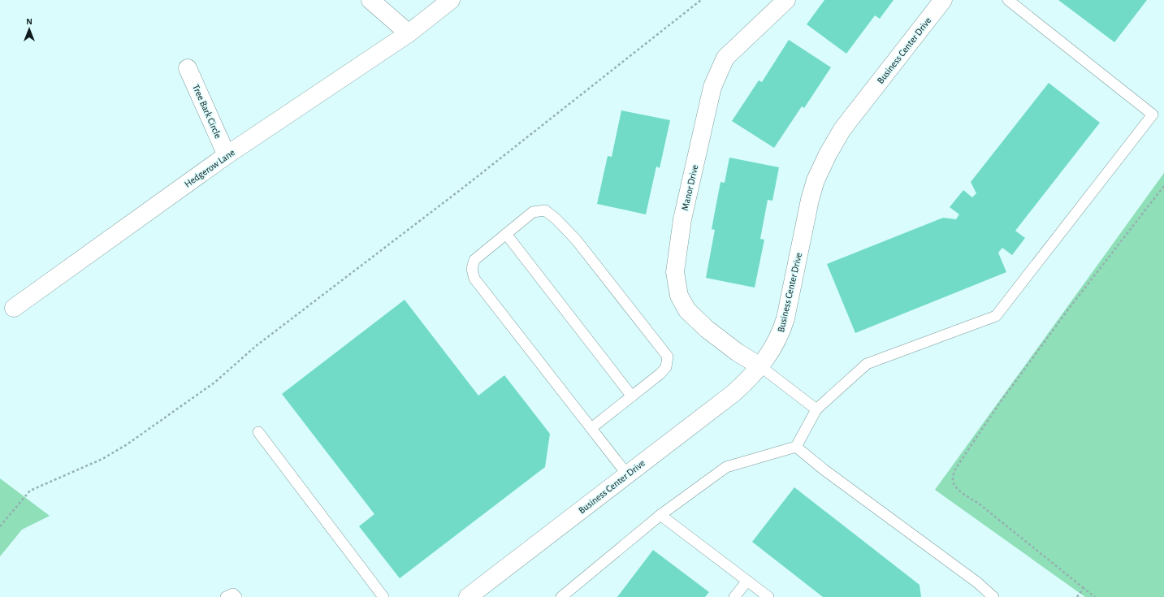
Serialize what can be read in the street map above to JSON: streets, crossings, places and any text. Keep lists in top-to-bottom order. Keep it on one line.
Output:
{"streets":{"street":["Business Center Drive","Tree Bark Circle","Hedgerow Lane","Manor Drive"]},"crossings":[["Business Center Drive","Manor Drive"],["Tree Bark Circle","Hedgerow Lane"]],"north":"top"}
